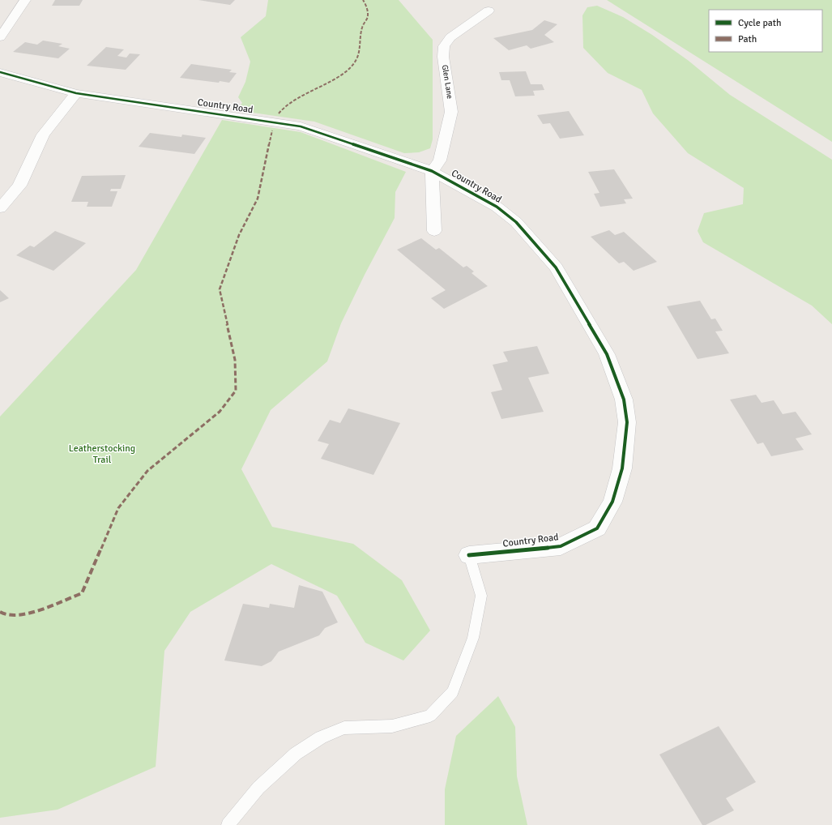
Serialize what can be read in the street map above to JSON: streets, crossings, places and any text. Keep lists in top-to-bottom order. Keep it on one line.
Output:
{"streets":{"street":["Glen Lane","Country Road"]},"crossings":[["Glen Lane","Country Road"]],"parks":["Leatherstocking Trail"],"legend":["Cycle path","Path"]}
